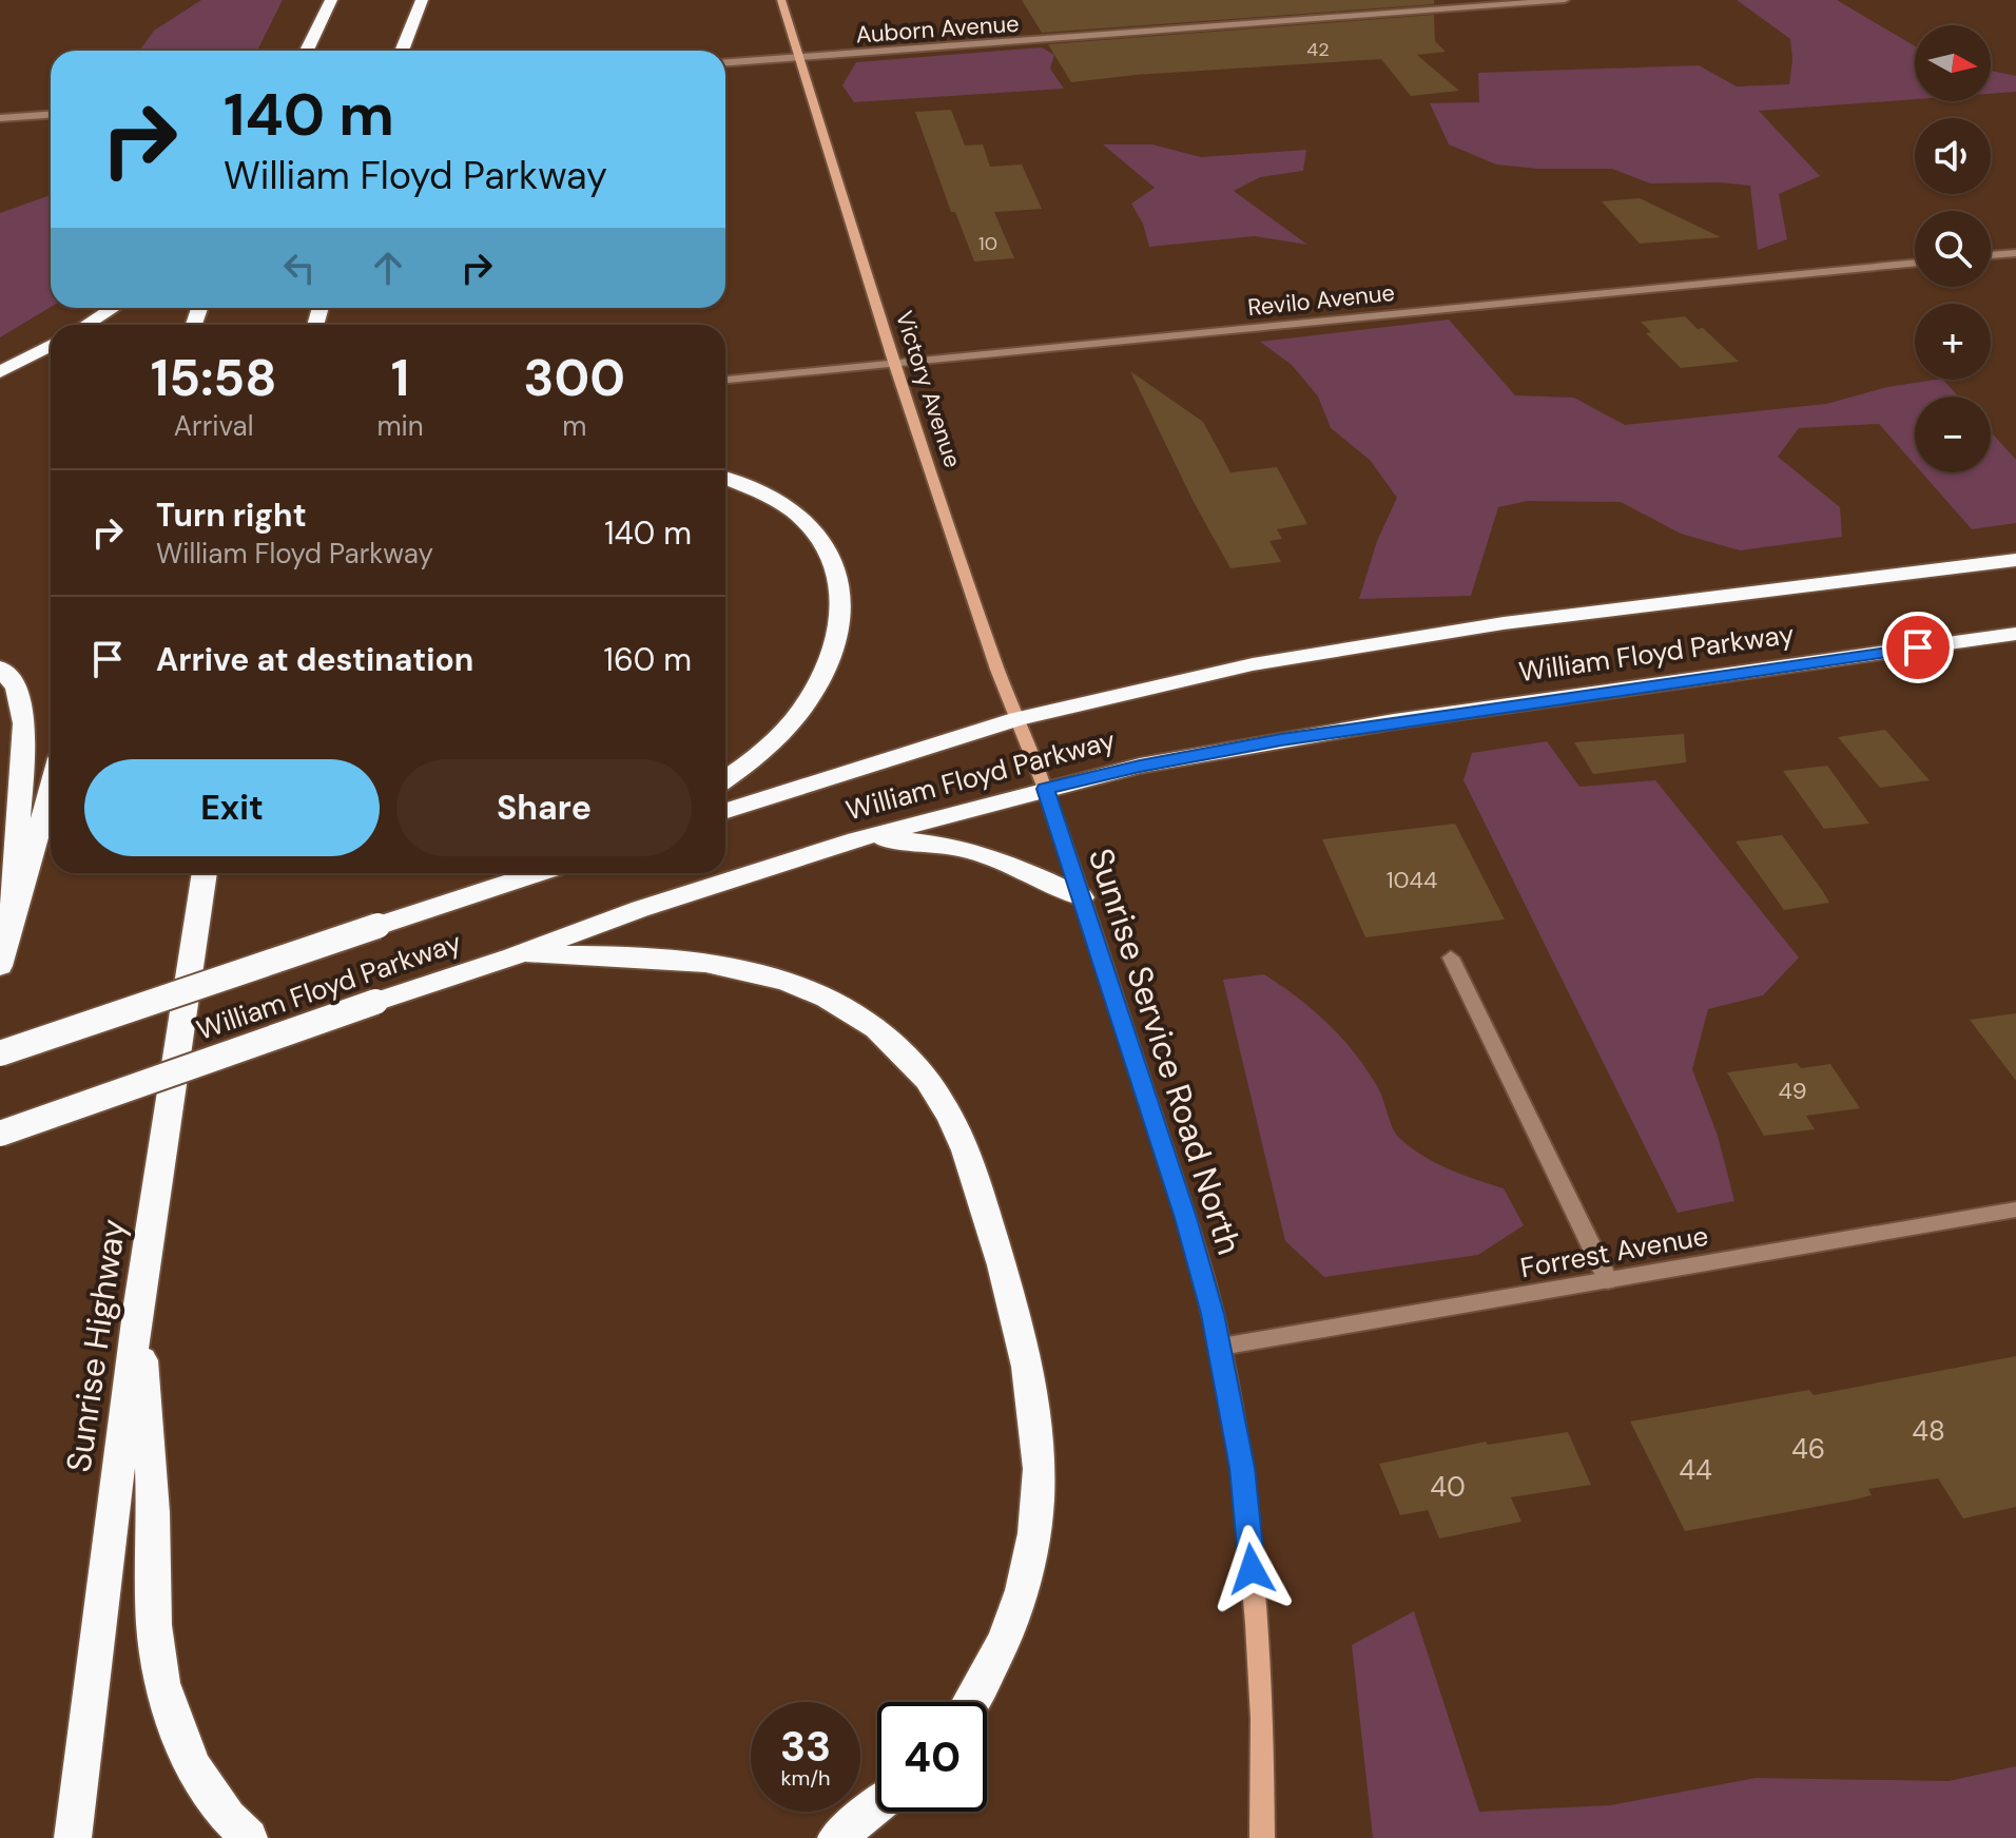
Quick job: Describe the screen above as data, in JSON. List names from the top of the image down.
{
  "streets": {
    "highway": ["William Floyd Parkway", "Sunrise Highway"],
    "street": [
      "Auborn Avenue",
      "Revilo Avenue",
      "Victory Avenue",
      "Sunrise Service Road North",
      "Forrest Avenue"
    ]
  },
  "crossings": [
    ["Auborn Avenue", "Victory Avenue"],
    ["Revilo Avenue", "Victory Avenue"],
    ["Victory Avenue", "William Floyd Parkway"],
    ["Victory Avenue", "Sunrise Service Road North"],
    ["William Floyd Parkway", "Sunrise Service Road North"],
    ["Sunrise Service Road North", "Forrest Avenue"]
  ],
  "house_numbers": [
    "42",
    "10",
    "1044",
    "49",
    "48",
    "46",
    "44",
    "40"
  ],
  "north": "right",
  "page": {
    "map_buttons": ["+", "−"],
    "turn": ["140 m", "William Floyd Parkway"],
    "eta": [
      "15:58",
      "Arrival",
      "1",
      "min",
      "300",
      "m"
    ],
    "list": [
      {
        "name": "Turn right",
        "note": "William Floyd Parkway",
        "value": "140 m"
      },
      {
        "name": "Arrive at destination",
        "value": "160 m"
      }
    ],
    "buttons": ["Exit", "Share"],
    "speed": "33 km/h",
    "limit": "40"
  }
}
